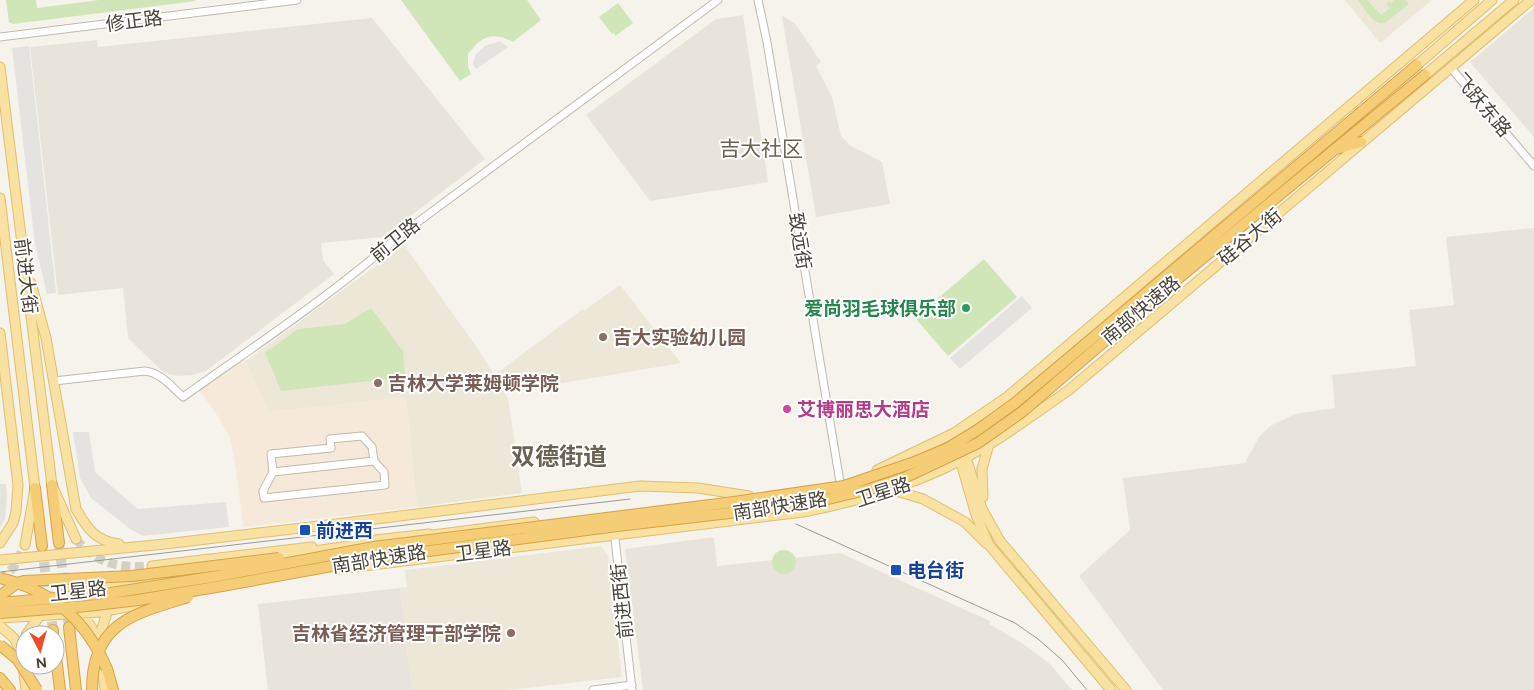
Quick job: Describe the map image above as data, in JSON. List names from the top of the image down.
{
  "streets": {
    "highway": ["南部快速路"],
    "main road": ["硅谷大街", "前进大街", "卫星路"],
    "street": [
      "修正路",
      "飞跃东路",
      "前卫路",
      "致远街",
      "前进西街"
    ]
  },
  "crossings": [
    ["飞跃东路", "硅谷大街"],
    ["硅谷大街", "卫星路"],
    ["致远街", "卫星路"],
    ["卫星路", "前进西街"]
  ],
  "districts": ["吉大社区", "双德街道"],
  "places": {
    "other": [
      "爱尚羽毛球俱乐部",
      "吉大实验幼儿园",
      "吉林大学莱姆顿学院",
      "艾博丽思大酒店",
      "吉林省经济管理干部学院"
    ],
    "transit": ["前进西", "电台街"]
  },
  "north": "bottom"
}
